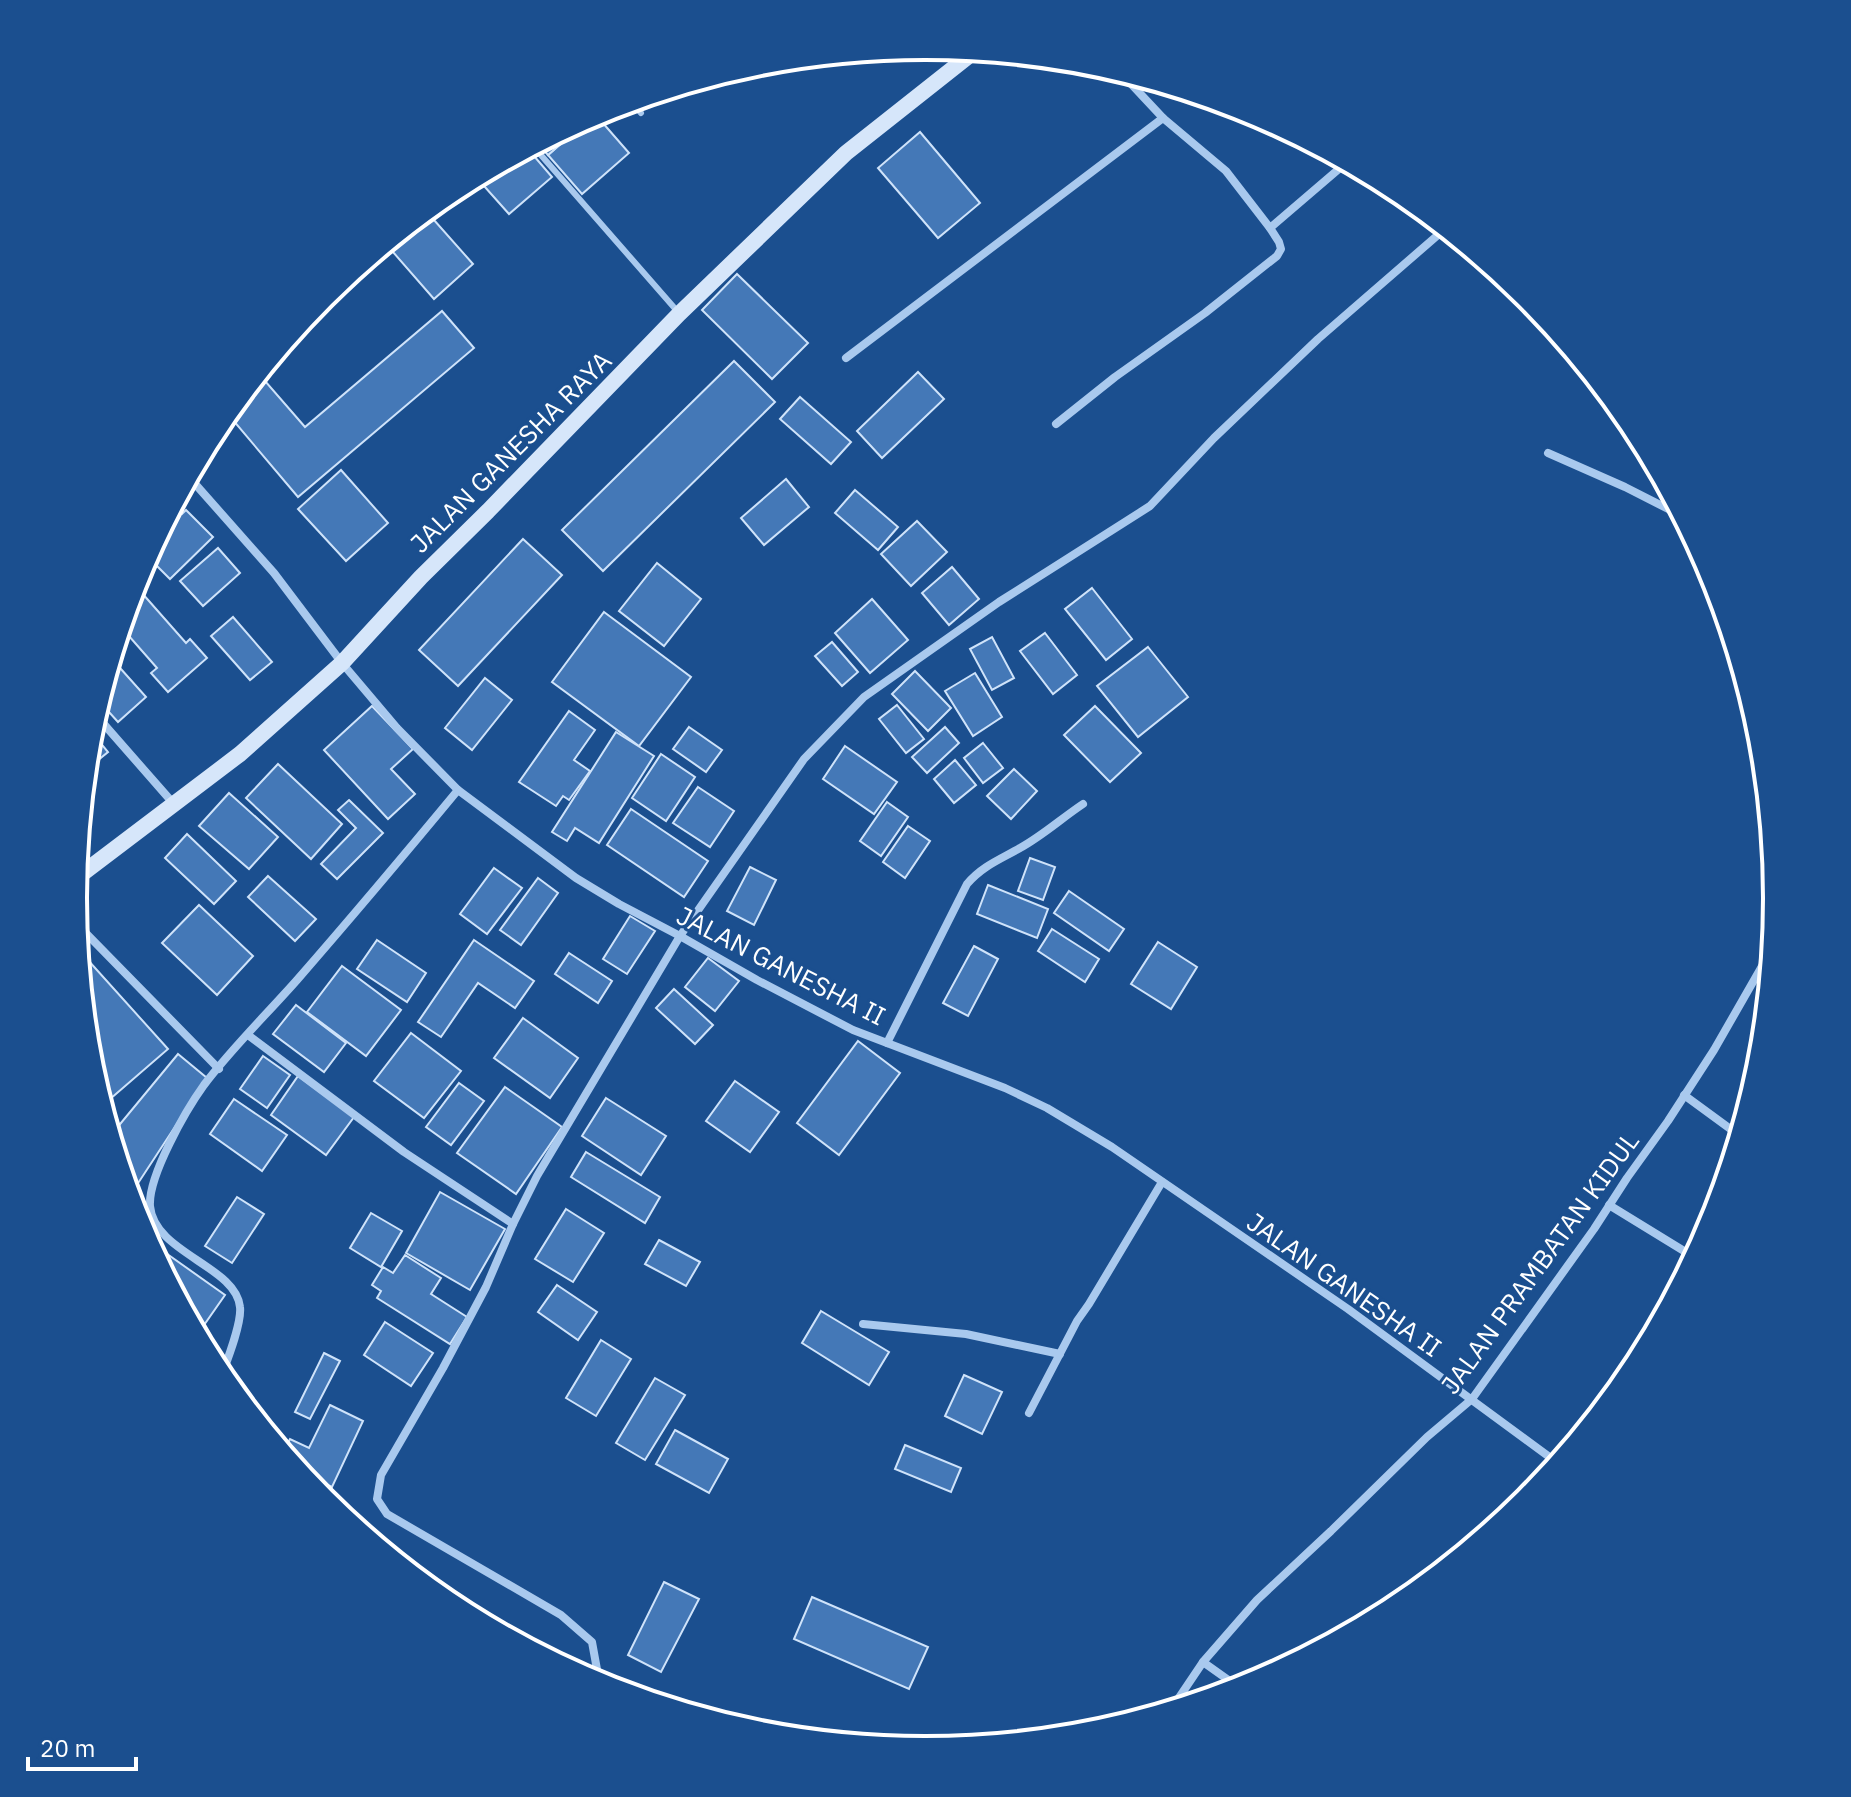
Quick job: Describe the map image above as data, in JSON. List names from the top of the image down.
{
  "streets": {
    "street": ["JALAN GANESHA RAYA", "JALAN GANESHA II", "JALAN PRAMBATAN KIDUL"]
  },
  "crossings": [
    ["JALAN GANESHA RAYA", "JALAN GANESHA II"],
    ["JALAN GANESHA II", "JALAN PRAMBATAN KIDUL"]
  ],
  "scale_bar": "20 m"
}
